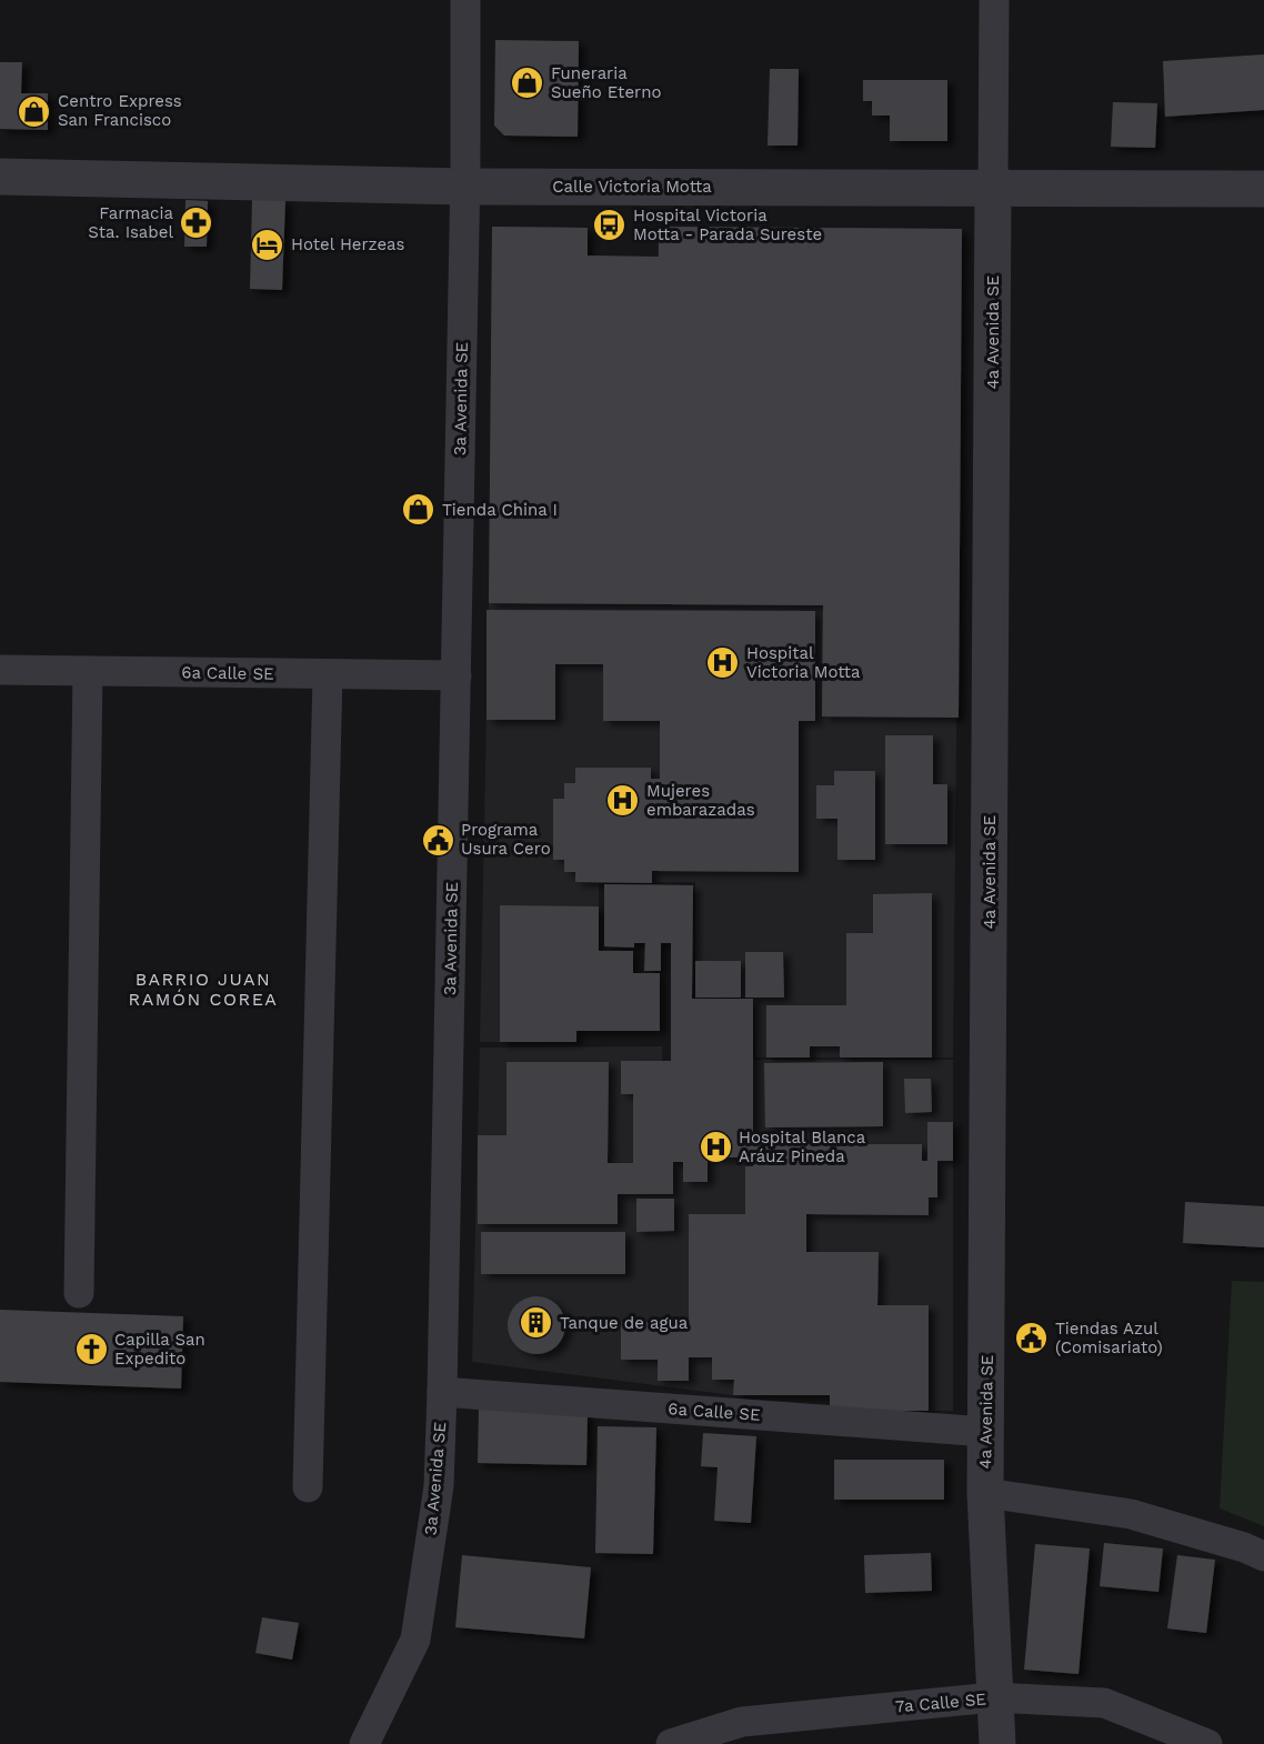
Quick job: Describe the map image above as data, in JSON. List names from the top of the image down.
{
  "streets": {
    "street": [
      "Calle Victoria Motta",
      "4a Avenida SE",
      "3a Avenida SE",
      "6a Calle SE",
      "7a Calle SE"
    ]
  },
  "crossings": [
    ["Calle Victoria Motta", "4a Avenida SE"],
    ["Calle Victoria Motta", "3a Avenida SE"],
    ["4a Avenida SE", "6a Calle SE"],
    ["4a Avenida SE", "7a Calle SE"],
    ["3a Avenida SE", "6a Calle SE"]
  ],
  "districts": ["BARRIO JUAN RAMÓN COREA"],
  "places": {
    "shop": ["Funeraria Sueño Eterno", "Centro Express San Francisco", "Tienda China I"],
    "pharmacy": ["Farmacia Sta. Isabel"],
    "bus stop": ["Hospital Victoria Motta - Parada Sureste"],
    "hotel": ["Hotel Herzeas"],
    "hospital": ["Hospital Victoria Motta", "Mujeres embarazadas", "Hospital Blanca Aráuz Pineda"],
    "public building": ["Programa Usura Cero", "Tiendas Azul (Comisariato)"],
    "building": ["Tanque de agua"],
    "church": ["Capilla San Expedito"]
  }
}
